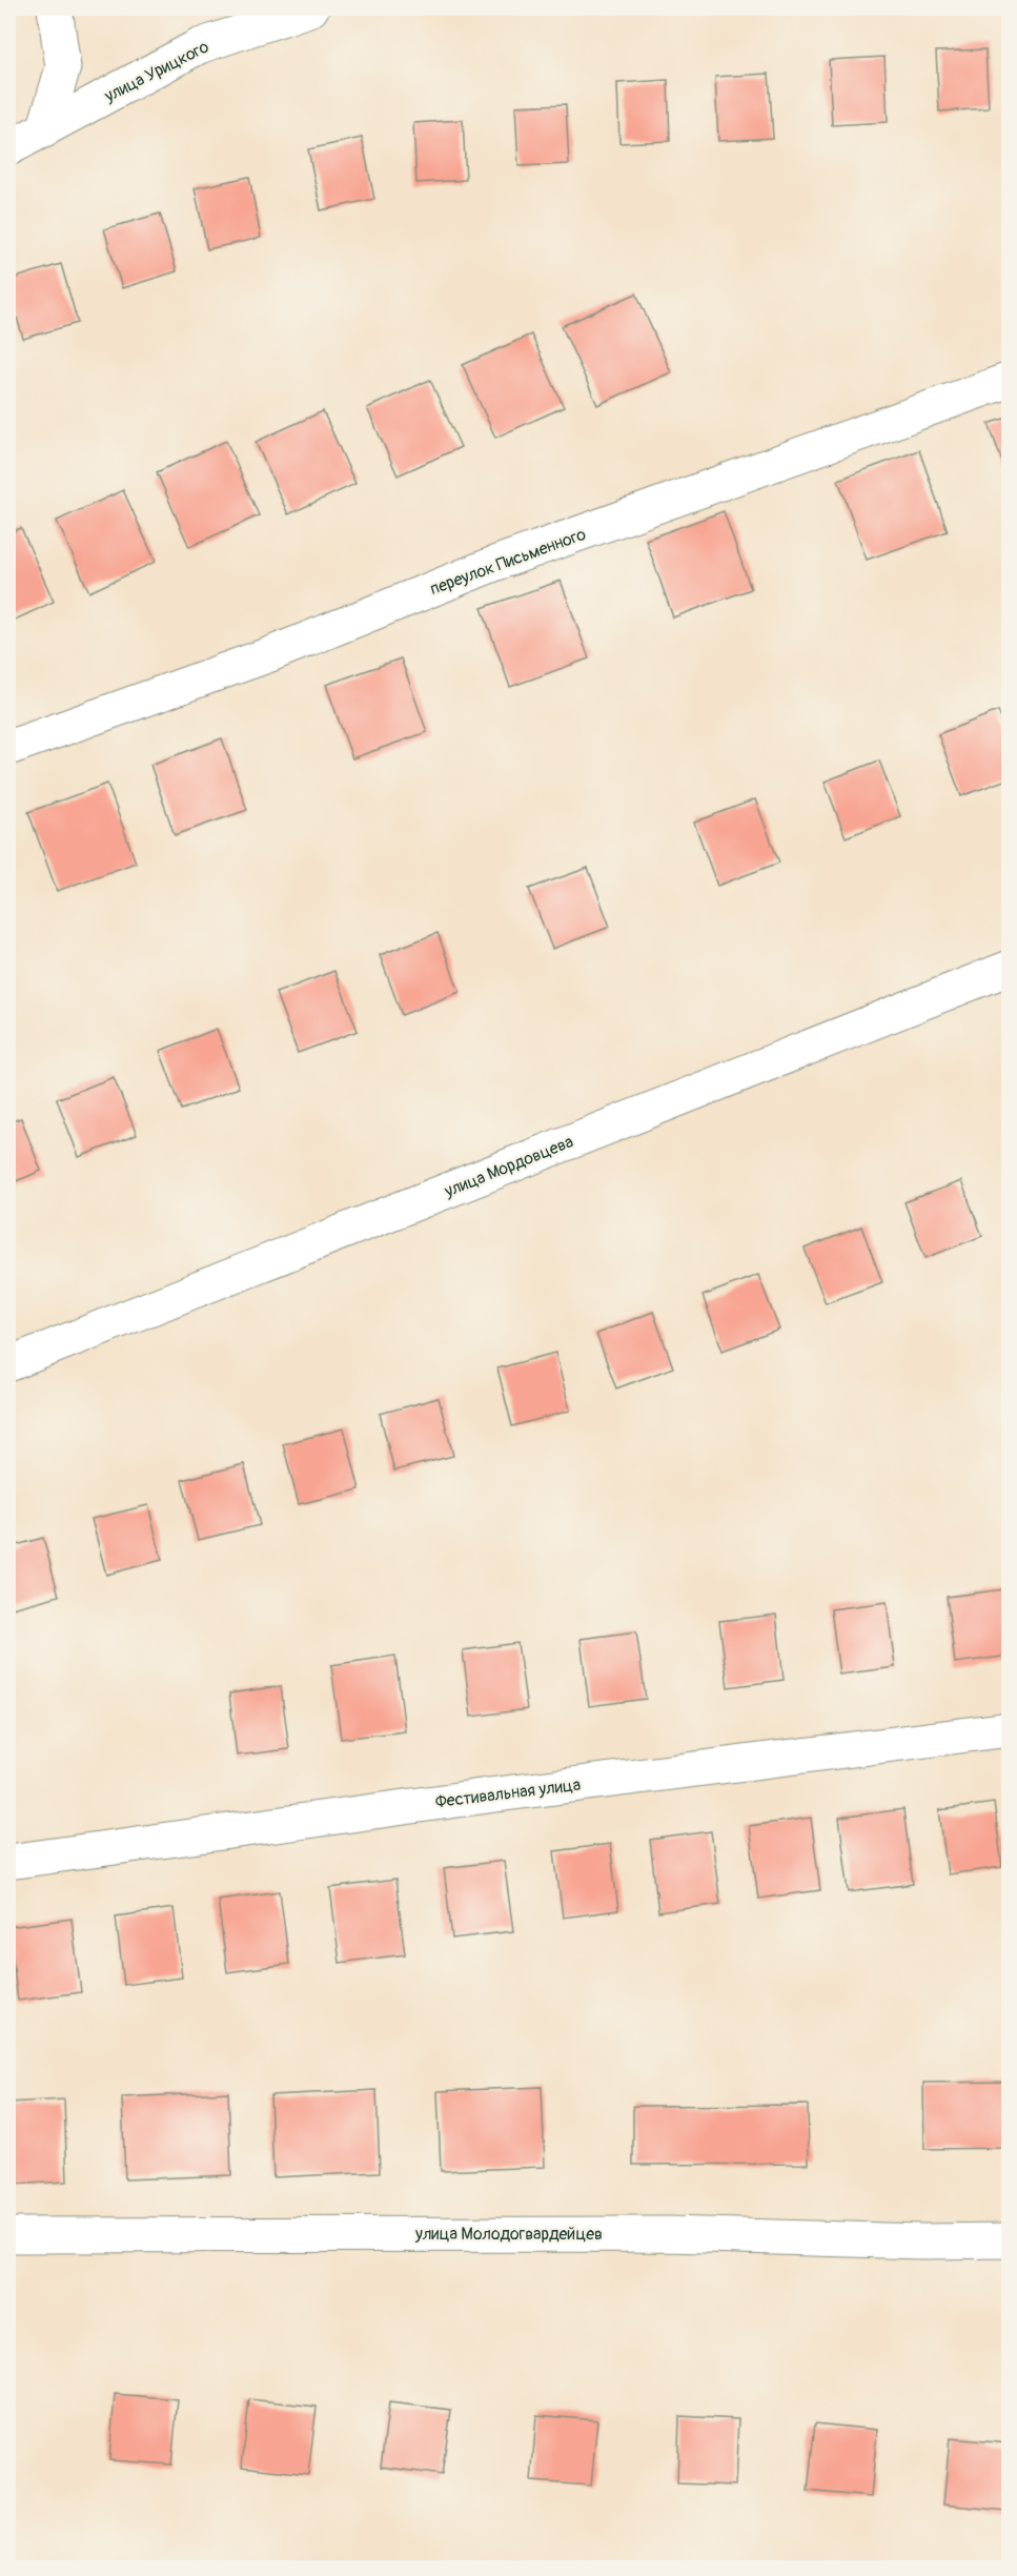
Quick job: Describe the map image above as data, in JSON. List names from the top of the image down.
{
  "streets": {
    "street": [
      "улица Урицкого",
      "переулок Письменного",
      "улица Мордовцева",
      "Фестивальная улица",
      "улица Молодогвардейцев"
    ]
  }
}
